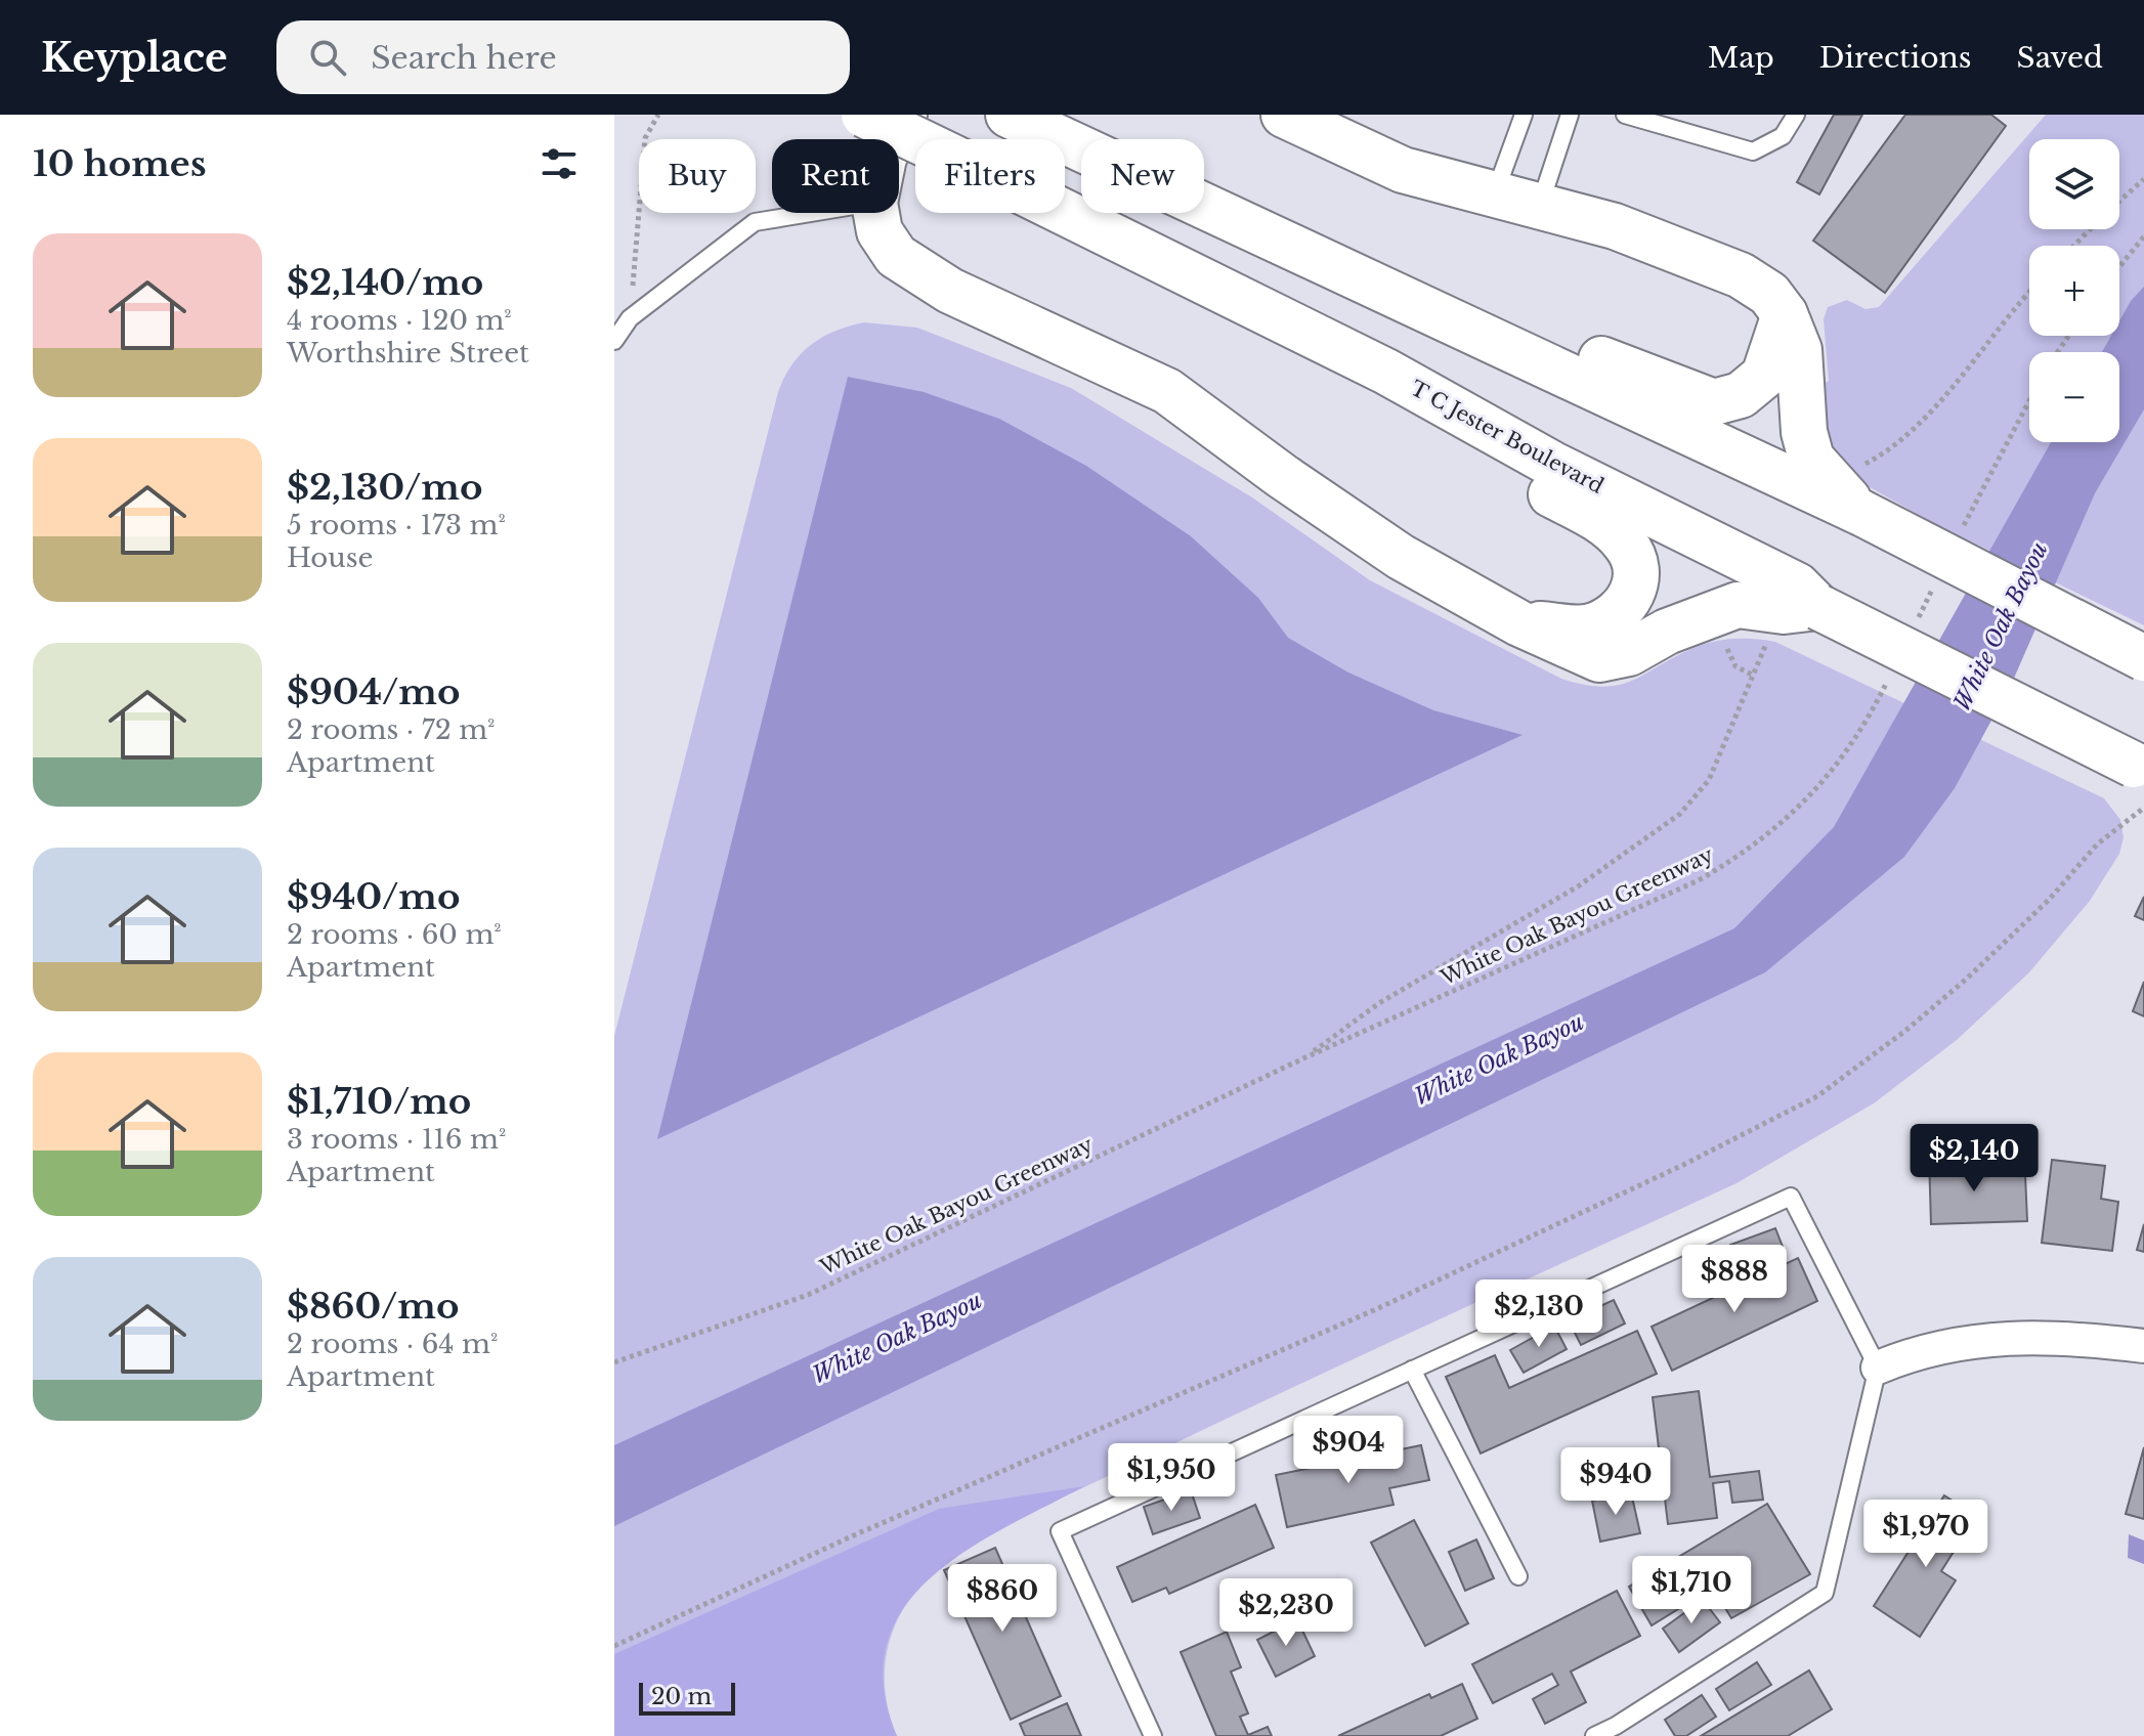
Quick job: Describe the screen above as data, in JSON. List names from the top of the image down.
{
  "streets": {
    "main road": ["T C Jester Boulevard"],
    "path": ["White Oak Bayou Greenway"]
  },
  "water": ["White Oak Bayou"],
  "scale_bar": "20 m",
  "page": {
    "header": "Keyplace",
    "search": "Search here",
    "nav": ["Map", "Directions", "Saved"],
    "heading": "10 homes",
    "map_buttons": ["+", "−"],
    "chip": [
      "Buy",
      "Rent",
      "Filters",
      "New"
    ],
    "list": [
      {
        "name": "$2,140/mo",
        "note": "4 rooms · 120 m² · Worthshire Street"
      },
      {
        "name": "$2,130/mo",
        "note": "5 rooms · 173 m² · House"
      },
      {
        "name": "$904/mo",
        "note": "2 rooms · 72 m² · Apartment"
      },
      {
        "name": "$940/mo",
        "note": "2 rooms · 60 m² · Apartment"
      },
      {
        "name": "$1,710/mo",
        "note": "3 rooms · 116 m² · Apartment"
      },
      {
        "name": "$860/mo",
        "note": "2 rooms · 64 m² · Apartment"
      }
    ],
    "price": [
      "$2,140",
      "$888",
      "$2,130",
      "$904",
      "$1,950",
      "$940",
      "$1,970",
      "$1,710",
      "$860",
      "$2,230"
    ],
    "scale": "20 m"
  }
}
